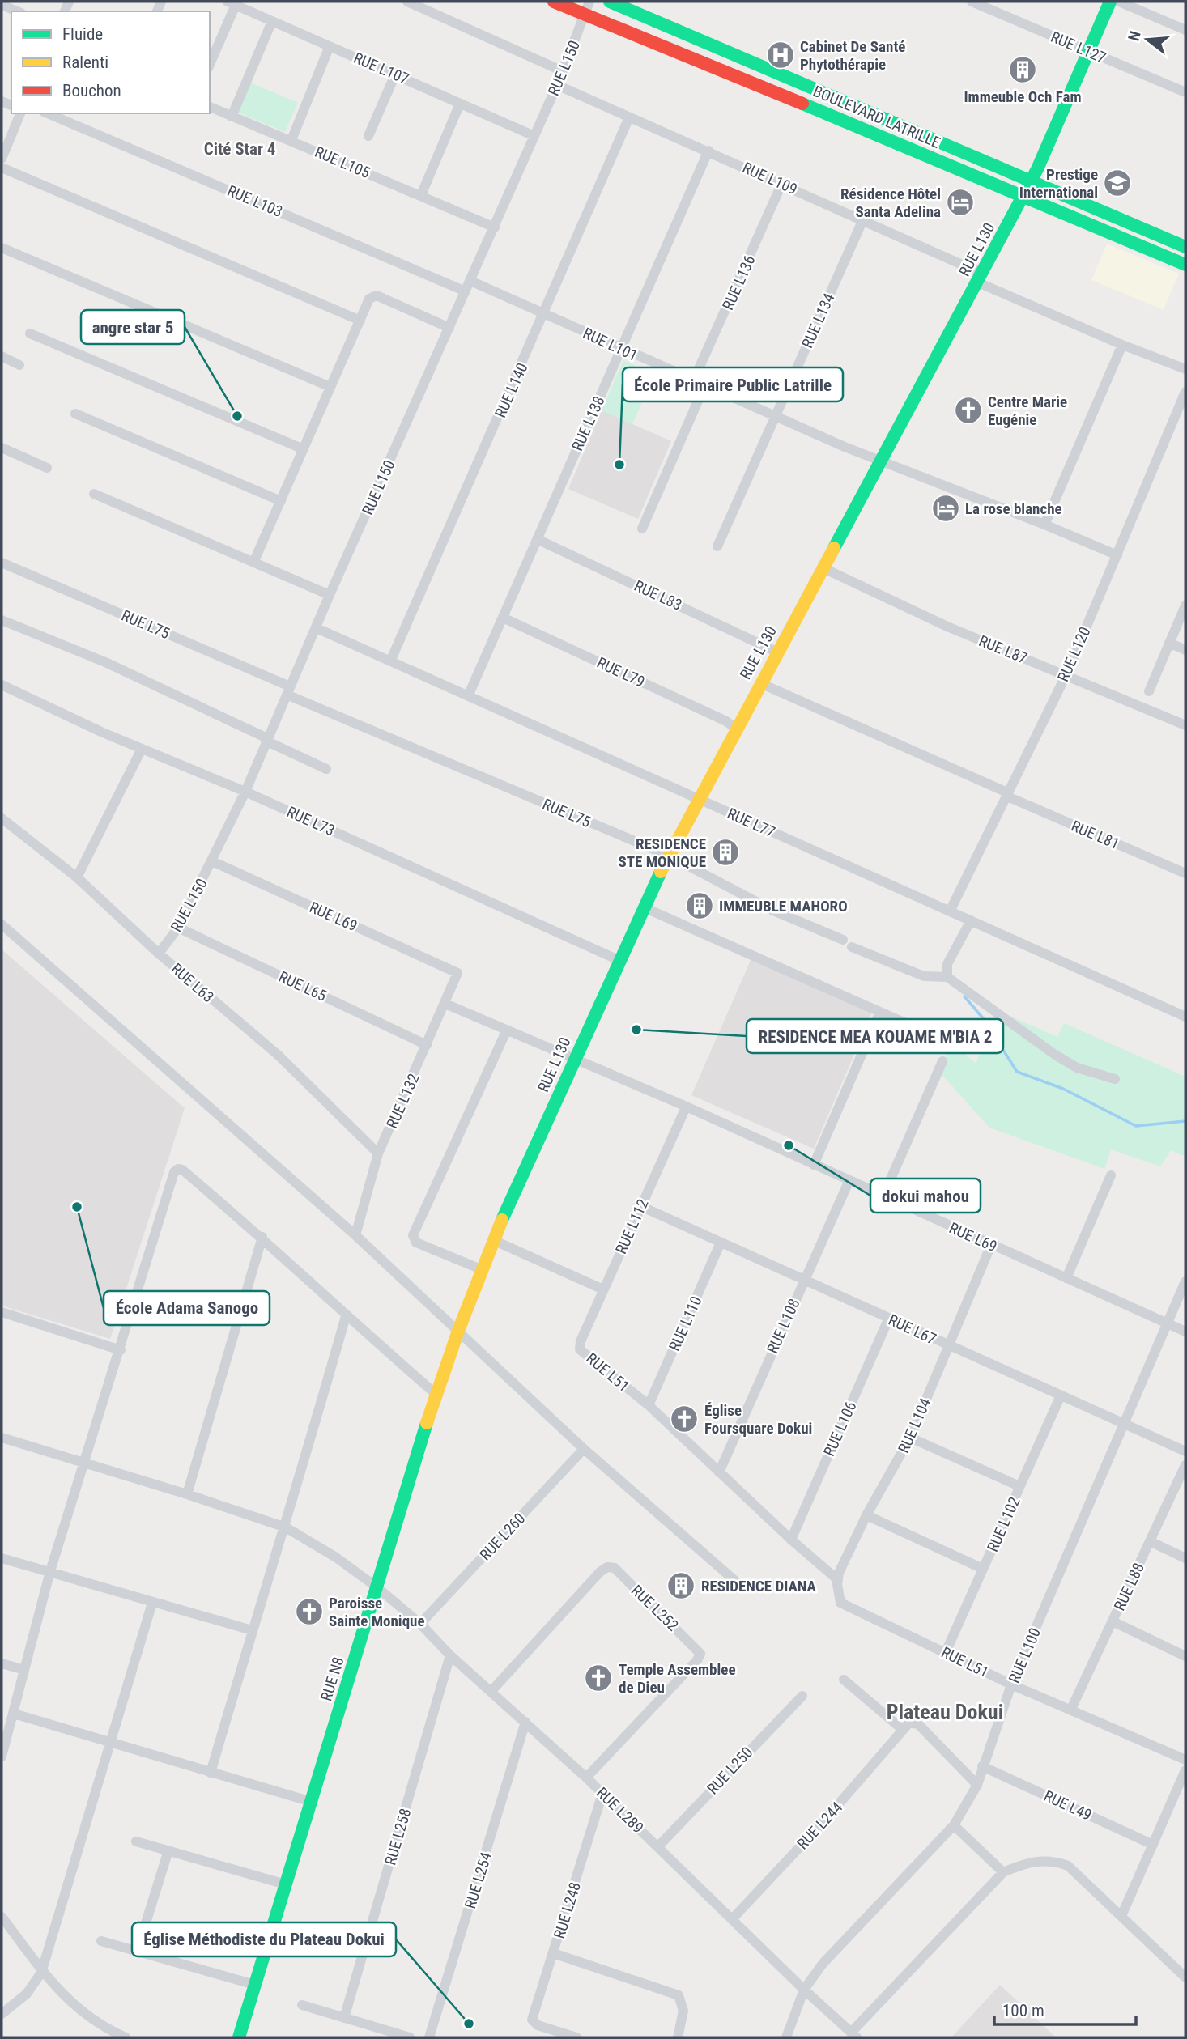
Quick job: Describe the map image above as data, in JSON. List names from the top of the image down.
{
  "streets": {
    "street": [
      "RUE L127",
      "RUE L107",
      "RUE L150",
      "BOULEVARD LATRILLE",
      "RUE L105",
      "RUE L109",
      "RUE L103",
      "RUE L130",
      "RUE L136",
      "RUE L134",
      "RUE L101",
      "RUE L140",
      "RUE L138",
      "RUE L83",
      "RUE L75",
      "RUE L87",
      "RUE L120",
      "RUE L79",
      "RUE L73",
      "RUE L77",
      "RUE L81",
      "RUE L69",
      "RUE L63",
      "RUE L65",
      "RUE L132",
      "RUE L112",
      "RUE L110",
      "RUE L108",
      "RUE L67",
      "RUE L51",
      "RUE L104",
      "RUE L106",
      "RUE L102",
      "RUE L260",
      "RUE L88",
      "RUE L252",
      "RUE L100",
      "RUE N8",
      "RUE L250",
      "RUE L49",
      "RUE L289",
      "RUE L244",
      "RUE L258",
      "RUE L254",
      "RUE L248"
    ]
  },
  "crossings": [
    ["RUE L127", "RUE L130"],
    ["RUE L107", "RUE L150"],
    ["RUE L150", "BOULEVARD LATRILLE"],
    ["RUE L150", "RUE L105"],
    ["RUE L150", "RUE L109"],
    ["RUE L150", "RUE L103"],
    ["RUE L150", "RUE L101"],
    ["RUE L150", "RUE L75"],
    ["RUE L150", "RUE L73"],
    ["RUE L150", "RUE L77"],
    ["RUE L150", "RUE L69"],
    ["RUE L150", "RUE L63"],
    ["RUE L150", "RUE L65"],
    ["BOULEVARD LATRILLE", "RUE L130"],
    ["RUE L109", "RUE L130"],
    ["RUE L109", "RUE L136"],
    ["RUE L109", "RUE L134"],
    ["RUE L109", "RUE L140"],
    ["RUE L109", "RUE L138"],
    ["RUE L130", "RUE L101"],
    ["RUE L130", "RUE L83"],
    ["RUE L130", "RUE L75"],
    ["RUE L130", "RUE L87"],
    ["RUE L130", "RUE L79"],
    ["RUE L130", "RUE L73"],
    ["RUE L130", "RUE L77"],
    ["RUE L130", "RUE L81"],
    ["RUE L130", "RUE L69"],
    ["RUE L130", "RUE N8"],
    ["RUE L136", "RUE L101"],
    ["RUE L134", "RUE L101"],
    ["RUE L101", "RUE L140"],
    ["RUE L101", "RUE L138"],
    ["RUE L101", "RUE L120"],
    ["RUE L140", "RUE L77"],
    ["RUE L138", "RUE L83"],
    ["RUE L138", "RUE L79"],
    ["RUE L138", "RUE L77"],
    ["RUE L87", "RUE L120"],
    ["RUE L120", "RUE L77"],
    ["RUE L120", "RUE L81"],
    ["RUE L69", "RUE L132"],
    ["RUE L69", "RUE L112"],
    ["RUE L69", "RUE L108"],
    ["RUE L69", "RUE L104"],
    ["RUE L69", "RUE L100"],
    ["RUE L63", "RUE L132"],
    ["RUE L65", "RUE L132"],
    ["RUE L112", "RUE L67"],
    ["RUE L112", "RUE L51"],
    ["RUE L110", "RUE L67"],
    ["RUE L110", "RUE L51"],
    ["RUE L108", "RUE L67"],
    ["RUE L108", "RUE L51"],
    ["RUE L67", "RUE L104"],
    ["RUE L67", "RUE L106"],
    ["RUE L67", "RUE L102"],
    ["RUE L67", "RUE L100"],
    ["RUE L51", "RUE L104"],
    ["RUE L51", "RUE L106"],
    ["RUE L51", "RUE L102"],
    ["RUE L51", "RUE L88"],
    ["RUE L51", "RUE L100"],
    ["RUE L260", "RUE L289"],
    ["RUE L252", "RUE L289"],
    ["RUE L100", "RUE L49"],
    ["RUE L100", "RUE L289"],
    ["RUE N8", "RUE L289"],
    ["RUE L250", "RUE L289"],
    ["RUE L289", "RUE L244"],
    ["RUE L289", "RUE L258"],
    ["RUE L289", "RUE L254"],
    ["RUE L289", "RUE L248"]
  ],
  "districts": ["Cité Star 4", "Plateau Dokui"],
  "places": {
    "hospital": ["Cabinet De Santé Phytothérapie"],
    "building": [
      "Immeuble Och Fam",
      "RESIDENCE STE MONIQUE",
      "IMMEUBLE MAHORO",
      "RESIDENCE DIANA"
    ],
    "school or university": ["Prestige International"],
    "hotel": ["Résidence Hôtel Santa Adelina", "La rose blanche"],
    "church": [
      "Centre Marie Eugénie",
      "Église Foursquare Dokui",
      "Paroisse Sainte Monique",
      "Temple Assemblee de Dieu"
    ],
    "other": [
      "angre star 5",
      "École Primaire Public Latrille",
      "RESIDENCE MEA KOUAME M'BIA 2",
      "dokui mahou",
      "École Adama Sanogo",
      "Église Méthodiste du Plateau Dokui"
    ]
  },
  "legend": ["Fluide", "Ralenti", "Bouchon"],
  "scale_bar": "100 m",
  "north": "left"
}
